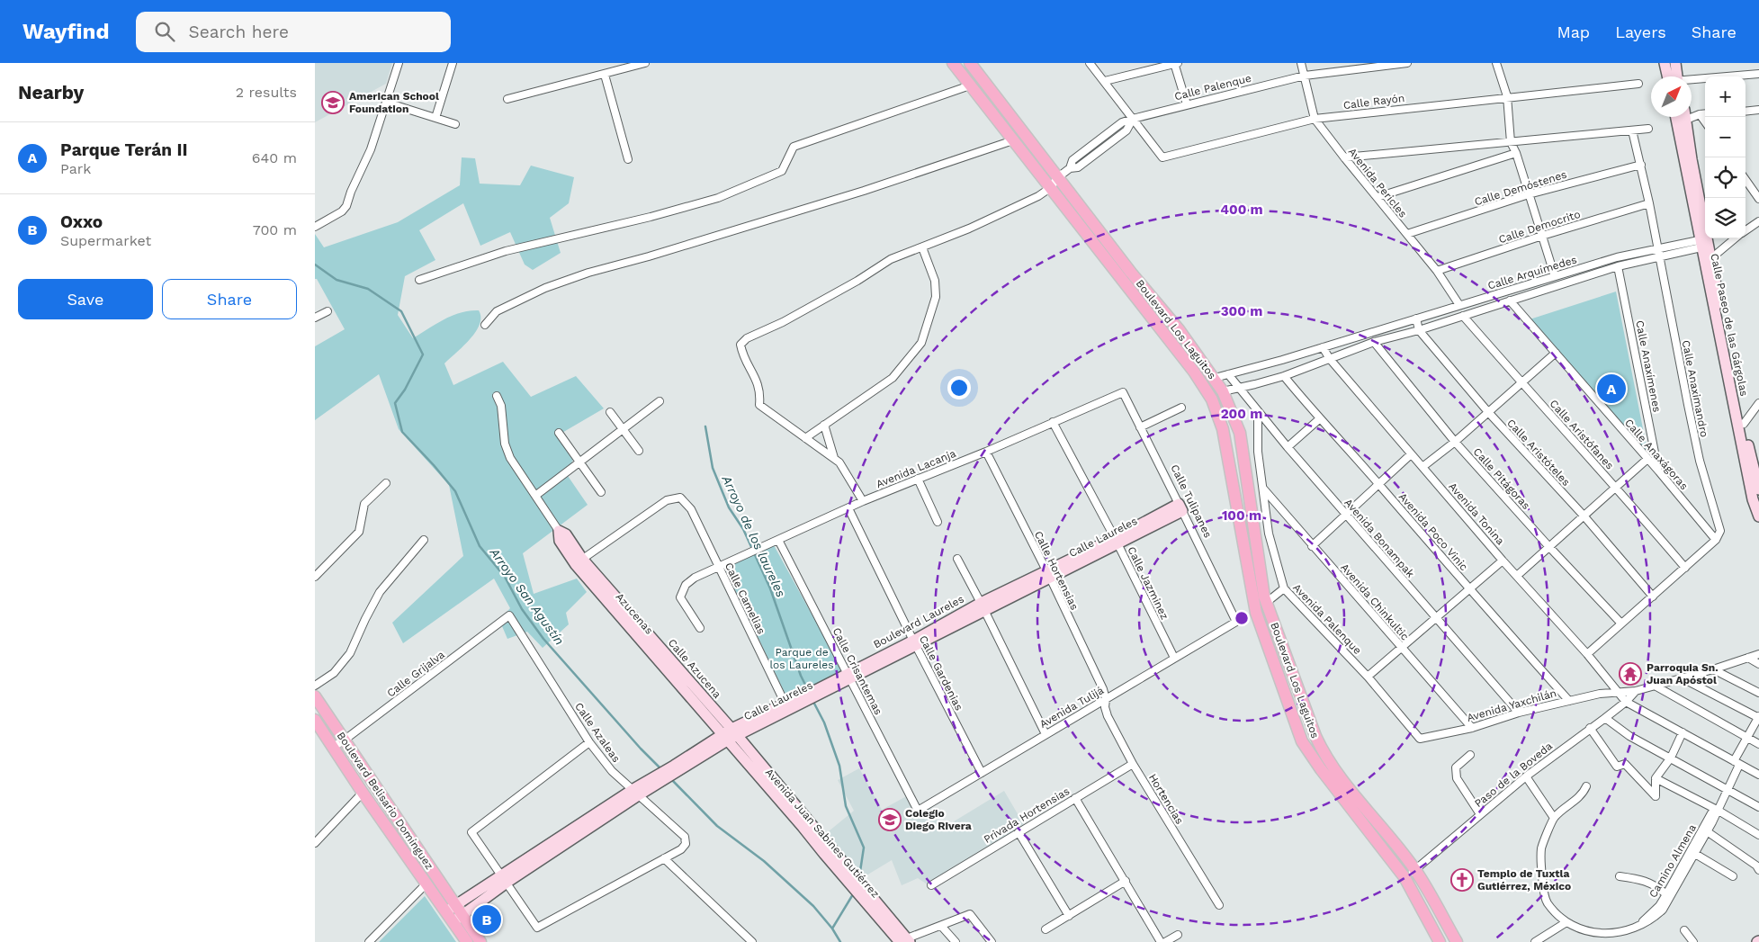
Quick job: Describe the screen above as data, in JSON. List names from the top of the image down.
{
  "streets": {
    "main road": ["Boulevard Los Laguitos", "Boulevard Belisario Domínguez"],
    "street": [
      "Calle Palenque",
      "Calle Rayón",
      "Avenida Pericles",
      "Calle Demóstenes",
      "Calle Democrito",
      "Calle Arquímedes",
      "Calle Paseo de las Gárgolas",
      "Calle Anaxímenes",
      "Calle Anaximandro",
      "Calle Aristófanes",
      "Calle Aristóteles",
      "Calle Anaxágoras",
      "Avenida Lacanja",
      "Calle Pitágoras",
      "Calle Tulipanes",
      "Avenida Tonina",
      "Avenida Poco Vinic",
      "Avenida Bonampak",
      "Calle Hortensias",
      "Calle Jazminez",
      "Calle Camelias",
      "Avenida Chinkultic",
      "Azucenas",
      "Avenida Palenque",
      "Boulevard Laureles",
      "Calle Azucena",
      "Calle Crisantemas",
      "Calle Gardenias",
      "Calle Grijalva",
      "Avenida Yaxchilán",
      "Avenida Tulijá",
      "Calle Azaleas",
      "Paso de la Boveda",
      "Hortencias",
      "Privada Hortensias",
      "Avenida Juan Sabines Gutiérrez",
      "Camino Almena"
    ]
  },
  "crossings": [
    ["Calle Palenque", "Calle Rayón"],
    ["Calle Palenque", "Avenida Pericles"],
    ["Calle Rayón", "Avenida Pericles"],
    ["Avenida Pericles", "Calle Demóstenes"],
    ["Avenida Pericles", "Calle Democrito"],
    ["Avenida Pericles", "Calle Arquímedes"],
    ["Calle Demóstenes", "Calle Anaximandro"],
    ["Calle Democrito", "Calle Anaximandro"],
    ["Calle Arquímedes", "Calle Paseo de las Gárgolas"],
    ["Calle Arquímedes", "Boulevard Los Laguitos"],
    ["Calle Arquímedes", "Calle Anaxímenes"],
    ["Calle Arquímedes", "Calle Anaximandro"],
    ["Calle Arquímedes", "Calle Aristófanes"],
    ["Calle Arquímedes", "Calle Aristóteles"],
    ["Calle Arquímedes", "Calle Anaxágoras"],
    ["Calle Arquímedes", "Calle Pitágoras"],
    ["Calle Arquímedes", "Avenida Tonina"],
    ["Calle Arquímedes", "Avenida Poco Vinic"],
    ["Calle Arquímedes", "Avenida Bonampak"],
    ["Boulevard Los Laguitos", "Paso de la Boveda"],
    ["Calle Anaxímenes", "Calle Anaxágoras"],
    ["Calle Anaximandro", "Calle Anaxágoras"],
    ["Avenida Lacanja", "Calle Tulipanes"],
    ["Avenida Lacanja", "Calle Hortensias"],
    ["Avenida Lacanja", "Calle Jazminez"],
    ["Avenida Lacanja", "Calle Camelias"],
    ["Avenida Lacanja", "Calle Crisantemas"],
    ["Avenida Lacanja", "Calle Gardenias"],
    ["Calle Tulipanes", "Boulevard Laureles"],
    ["Calle Tulipanes", "Avenida Tulijá"],
    ["Avenida Tonina", "Avenida Yaxchilán"],
    ["Avenida Poco Vinic", "Avenida Yaxchilán"],
    ["Avenida Bonampak", "Avenida Palenque"],
    ["Avenida Bonampak", "Avenida Yaxchilán"],
    ["Calle Hortensias", "Boulevard Laureles"],
    ["Calle Hortensias", "Avenida Tulijá"],
    ["Calle Hortensias", "Hortencias"],
    ["Calle Jazminez", "Boulevard Laureles"],
    ["Calle Jazminez", "Avenida Tulijá"],
    ["Calle Camelias", "Azucenas"],
    ["Calle Camelias", "Boulevard Laureles"],
    ["Calle Camelias", "Calle Azucena"],
    ["Avenida Chinkultic", "Avenida Palenque"],
    ["Avenida Chinkultic", "Avenida Yaxchilán"],
    ["Azucenas", "Boulevard Laureles"],
    ["Azucenas", "Calle Azucena"],
    ["Azucenas", "Avenida Juan Sabines Gutiérrez"],
    ["Avenida Palenque", "Avenida Yaxchilán"],
    ["Boulevard Laureles", "Calle Azucena"],
    ["Boulevard Laureles", "Calle Crisantemas"],
    ["Boulevard Laureles", "Calle Gardenias"],
    ["Boulevard Laureles", "Calle Azaleas"],
    ["Boulevard Laureles", "Avenida Juan Sabines Gutiérrez"],
    ["Calle Azucena", "Avenida Juan Sabines Gutiérrez"],
    ["Calle Crisantemas", "Avenida Tulijá"],
    ["Calle Gardenias", "Avenida Tulijá"],
    ["Calle Grijalva", "Calle Azaleas"],
    ["Calle Grijalva", "Boulevard Belisario Domínguez"],
    ["Avenida Yaxchilán", "Paso de la Boveda"],
    ["Avenida Tulijá", "Hortencias"],
    ["Hortencias", "Privada Hortensias"]
  ],
  "water": ["Arroyo de los laureles", "Arroyo San Agustín"],
  "parks": ["Parque de los Laureles"],
  "places": {
    "school or university": ["American School Foundation", "Colegio Diego Rivera"],
    "temple": ["Parroquia Sn. Juan Apóstol"],
    "church": ["Templo de Tuxtla Gutiérrez, México"]
  },
  "north": "top right",
  "page": {
    "header": "Wayfind",
    "search": "Search here",
    "nav": ["Map", "Layers", "Share"],
    "heading": ["Nearby", "2 results"],
    "map_buttons": ["+", "−"],
    "list": [
      {
        "mark": "A",
        "name": "Parque Terán II",
        "note": "Park",
        "value": "640 m"
      },
      {
        "mark": "B",
        "name": "Oxxo",
        "note": "Supermarket",
        "value": "700 m"
      }
    ],
    "buttons": ["Save", "Share"],
    "pins": ["A", "B"]
  },
  "rings": [
    "400 m",
    "300 m",
    "200 m",
    "100 m"
  ]
}
